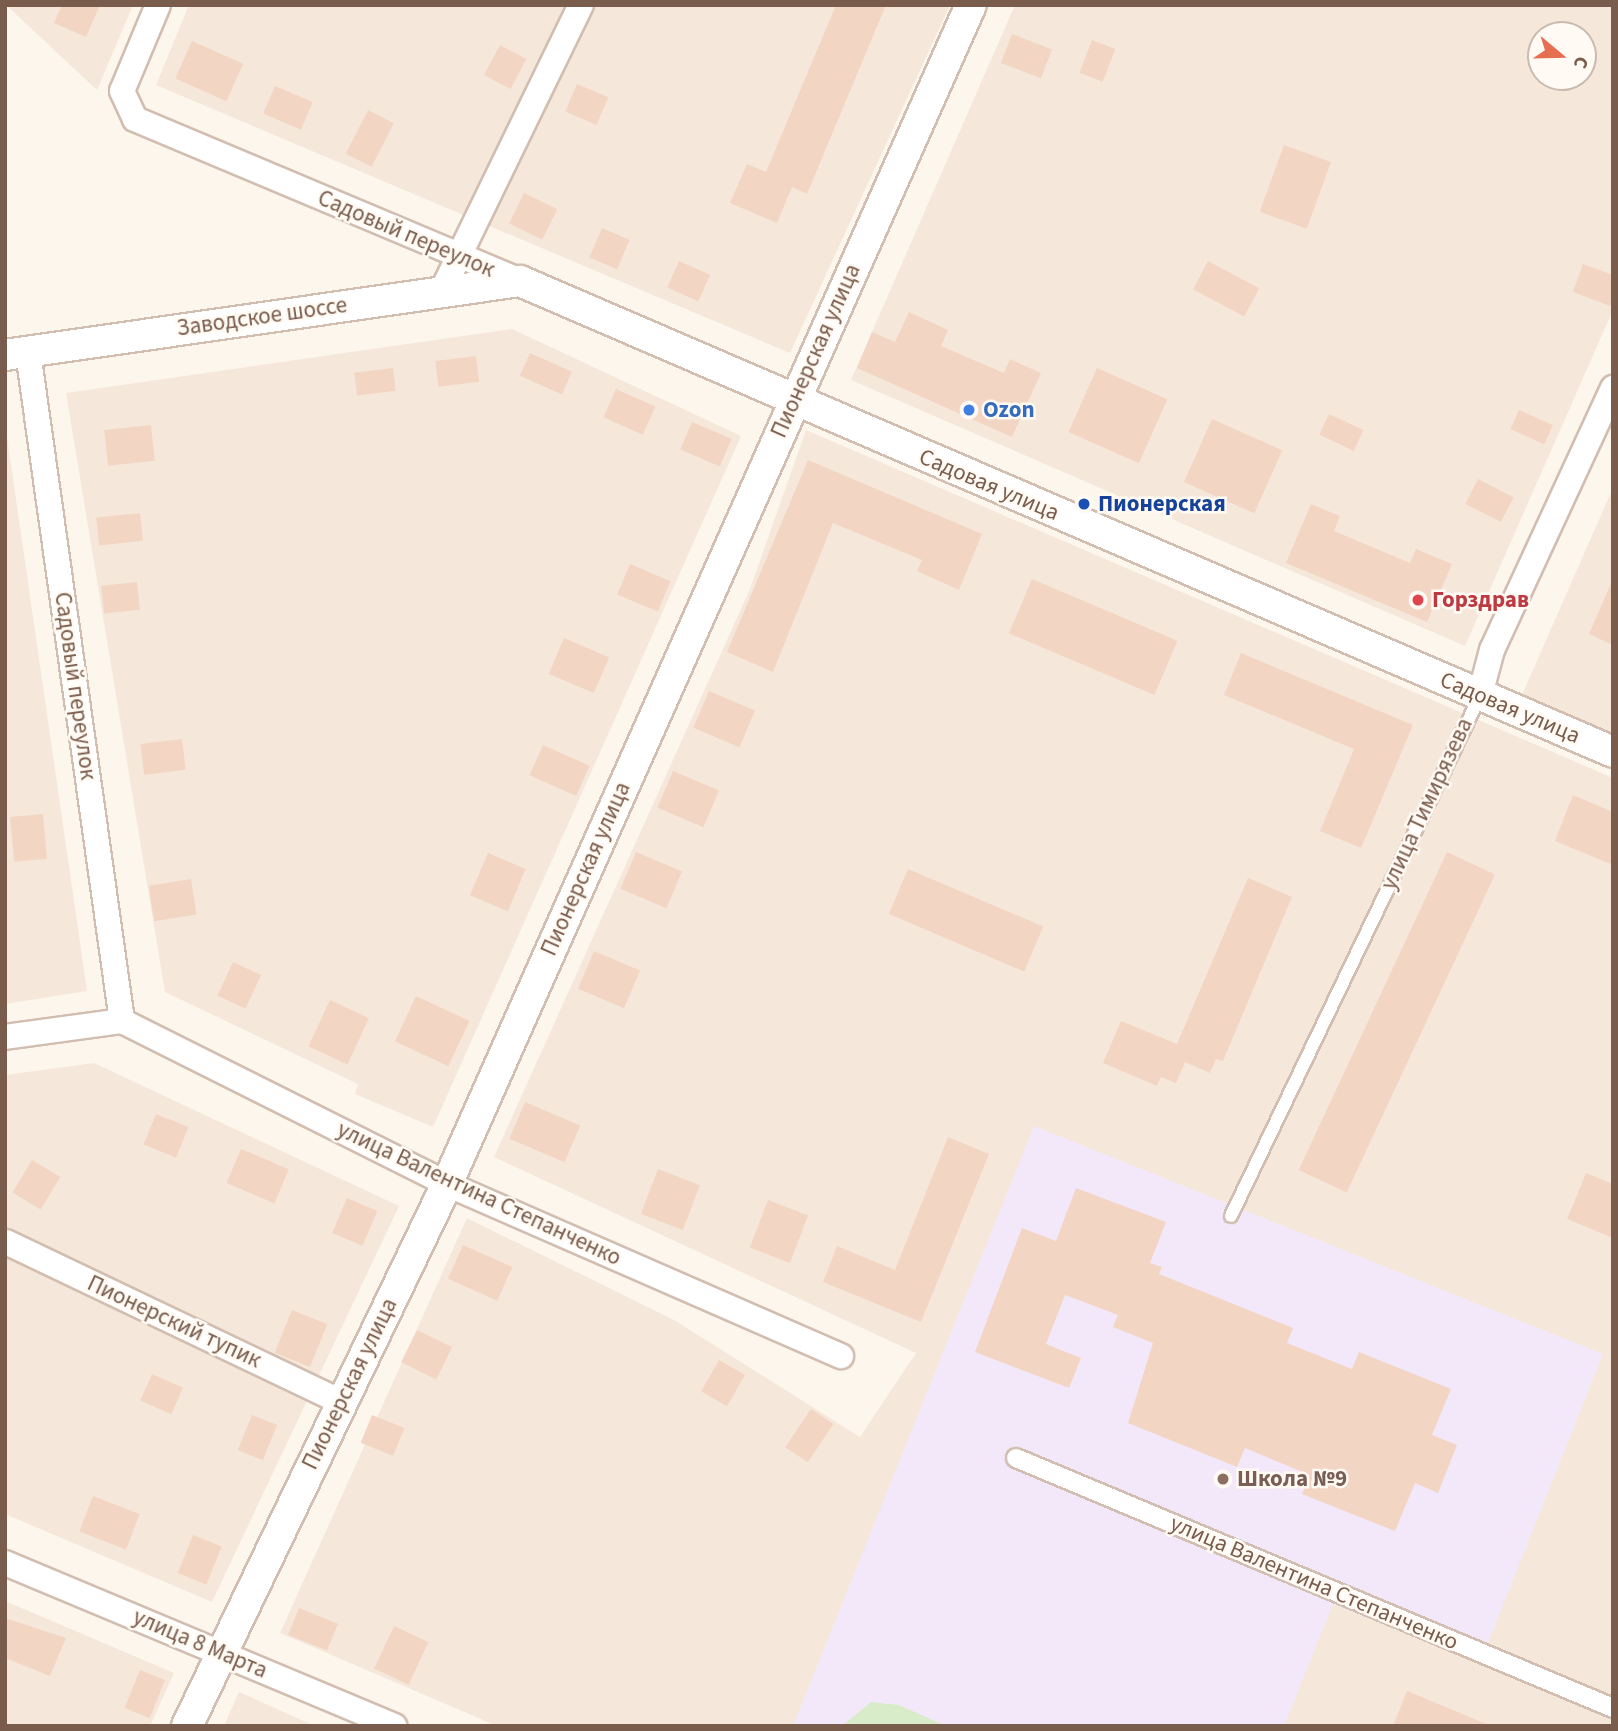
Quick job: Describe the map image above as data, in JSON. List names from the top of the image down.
{
  "streets": {
    "street": [
      "Садовый переулок",
      "Заводское шоссе",
      "Пионерская улица",
      "Садовая улица",
      "улица Тимирязева",
      "улица Валентина Степанченко",
      "Пионерский тупик",
      "улица 8 Марта"
    ]
  },
  "crossings": [
    ["Садовый переулок", "Заводское шоссе"],
    ["Садовый переулок", "Садовая улица"],
    ["Садовый переулок", "улица Валентина Степанченко"],
    ["Заводское шоссе", "Садовая улица"],
    ["Пионерская улица", "Садовая улица"],
    ["Пионерская улица", "улица Валентина Степанченко"],
    ["Пионерская улица", "Пионерский тупик"],
    ["Пионерская улица", "улица 8 Марта"],
    ["Садовая улица", "улица Тимирязева"]
  ],
  "places": [
    "Ozon",
    "Пионерская",
    "Горздрав",
    "Школа №9"
  ],
  "north": "right"
}
